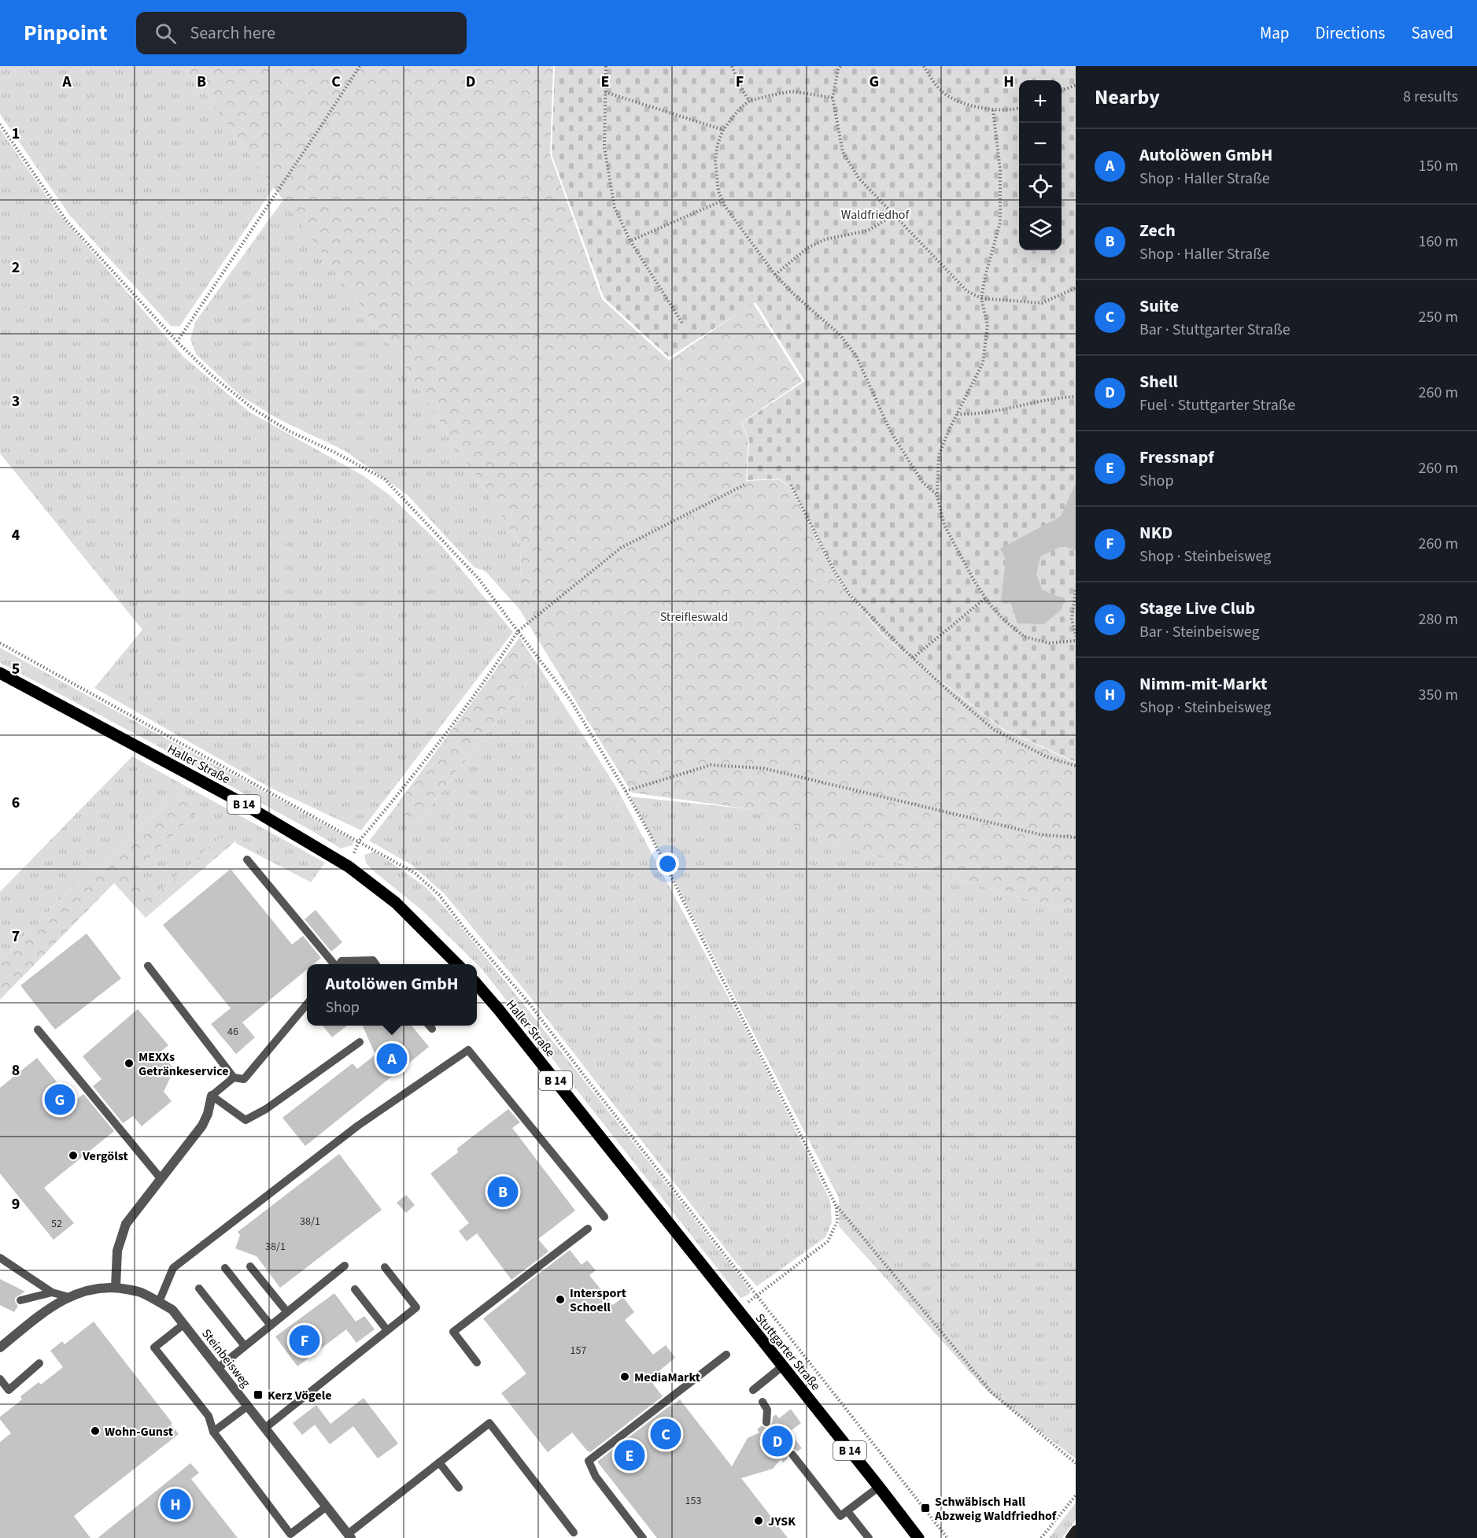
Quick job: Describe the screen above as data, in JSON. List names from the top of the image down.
{
  "streets": {
    "main road": ["Haller Straße", "B 14", "Stuttgarter Straße"],
    "street": ["Steinbeisweg"]
  },
  "crossings": [
    ["Haller Straße", "Stuttgarter Straße"]
  ],
  "parks": ["Waldfriedhof", "Streifleswald"],
  "places": {
    "other": [
      "MEXXs Getränkeservice",
      "Vergölst",
      "Intersport Schoell",
      "MediaMarkt",
      "Wohn-Gunst",
      "JYSK"
    ],
    "transit": ["Kerz Vögele", "Schwäbisch Hall Abzweig Waldfriedhof"]
  },
  "house_numbers": [
    "46",
    "38/1",
    "52",
    "38/1",
    "157",
    "153"
  ],
  "page": {
    "header": "Pinpoint",
    "search": "Search here",
    "nav": ["Map", "Directions", "Saved"],
    "heading": ["Nearby", "8 results"],
    "map_buttons": ["+", "−"],
    "list": [
      {
        "mark": "A",
        "name": "Autolöwen GmbH",
        "note": "Shop · Haller Straße",
        "value": "150 m"
      },
      {
        "mark": "B",
        "name": "Zech",
        "note": "Shop · Haller Straße",
        "value": "160 m"
      },
      {
        "mark": "C",
        "name": "Suite",
        "note": "Bar · Stuttgarter Straße",
        "value": "250 m"
      },
      {
        "mark": "D",
        "name": "Shell",
        "note": "Fuel · Stuttgarter Straße",
        "value": "260 m"
      },
      {
        "mark": "E",
        "name": "Fressnapf",
        "note": "Shop",
        "value": "260 m"
      },
      {
        "mark": "F",
        "name": "NKD",
        "note": "Shop · Steinbeisweg",
        "value": "260 m"
      },
      {
        "mark": "G",
        "name": "Stage Live Club",
        "note": "Bar · Steinbeisweg",
        "value": "280 m"
      },
      {
        "mark": "H",
        "name": "Nimm-mit-Markt",
        "note": "Shop · Steinbeisweg",
        "value": "350 m"
      }
    ],
    "popup": ["Autolöwen GmbH", "Shop"],
    "pins": [
      "A",
      "G",
      "B",
      "F",
      "C",
      "D",
      "E",
      "H"
    ]
  },
  "grid": {
    "columns": [
      "A",
      "B",
      "C",
      "D",
      "E",
      "F",
      "G",
      "H"
    ],
    "rows": [
      "1",
      "2",
      "3",
      "4",
      "5",
      "6",
      "7",
      "8",
      "9"
    ]
  }
}
